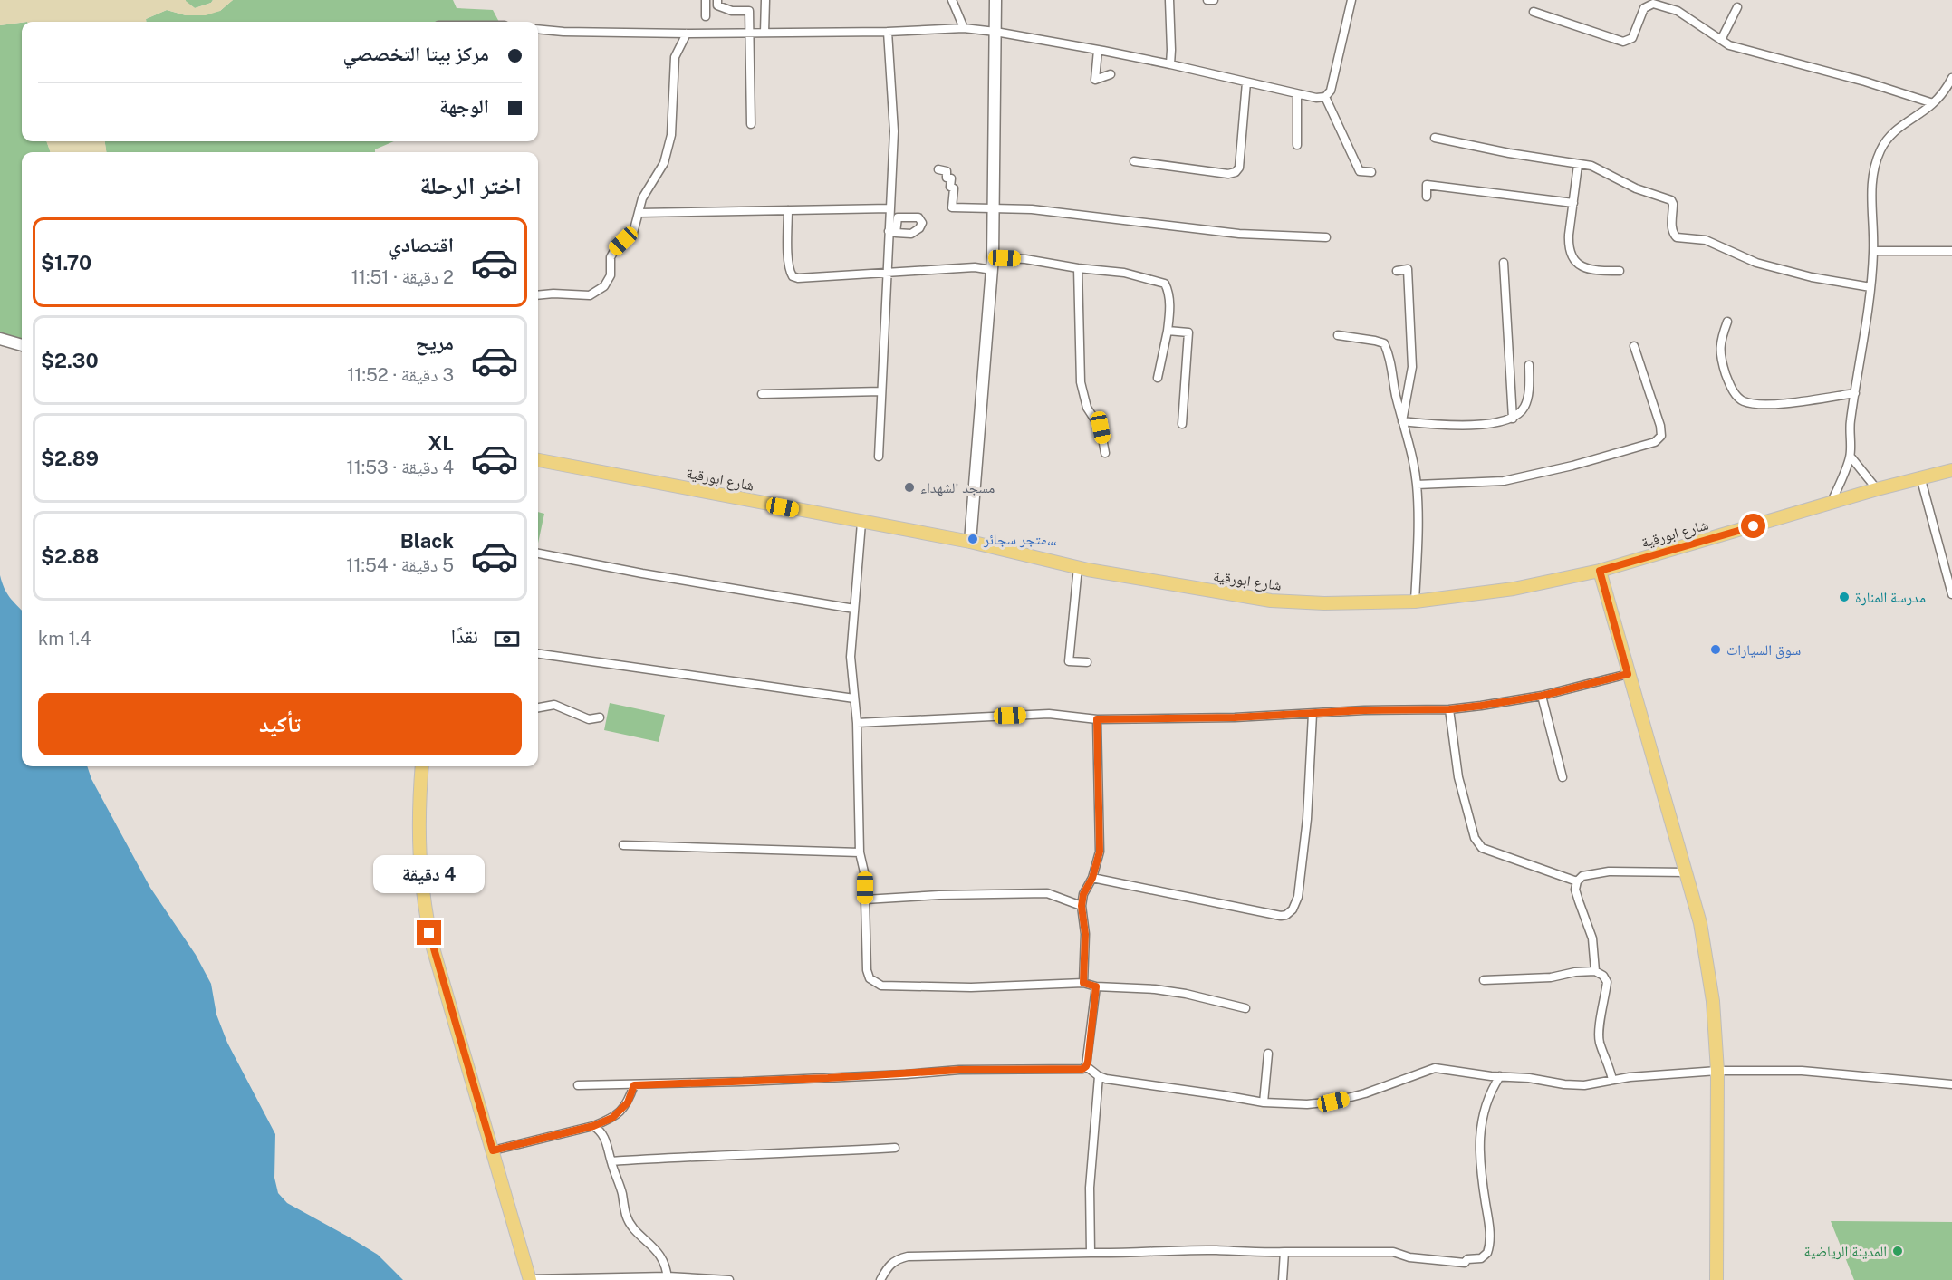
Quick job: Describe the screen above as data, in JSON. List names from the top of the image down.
{
  "streets": {
    "main road": ["شارع ابورقية"]
  },
  "places": [
    "مسجد الشهداء",
    "متجر سجائر،،،",
    "مدرسة المنارة",
    "سوق السيارات",
    "المدينة الرياضية"
  ],
  "page": {
    "banner": ["مركز بيتا التخصصي", "الوجهة"],
    "heading": "اختر الرحلة",
    "list": [
      {
        "name": "اقتصادي",
        "note": "2 دقيقة · 11:51",
        "value": "$1.70"
      },
      {
        "name": "مريح",
        "note": "3 دقيقة · 11:52",
        "value": "$2.30"
      },
      {
        "name": "XL",
        "note": "4 دقيقة · 11:53",
        "value": "$2.89"
      },
      {
        "name": "Black",
        "note": "5 دقيقة · 11:54",
        "value": "$2.88"
      }
    ],
    "pay": ["نقدًا", "1.4 km"],
    "buttons": "تأكيد",
    "bubble": "4 دقيقة"
  }
}
